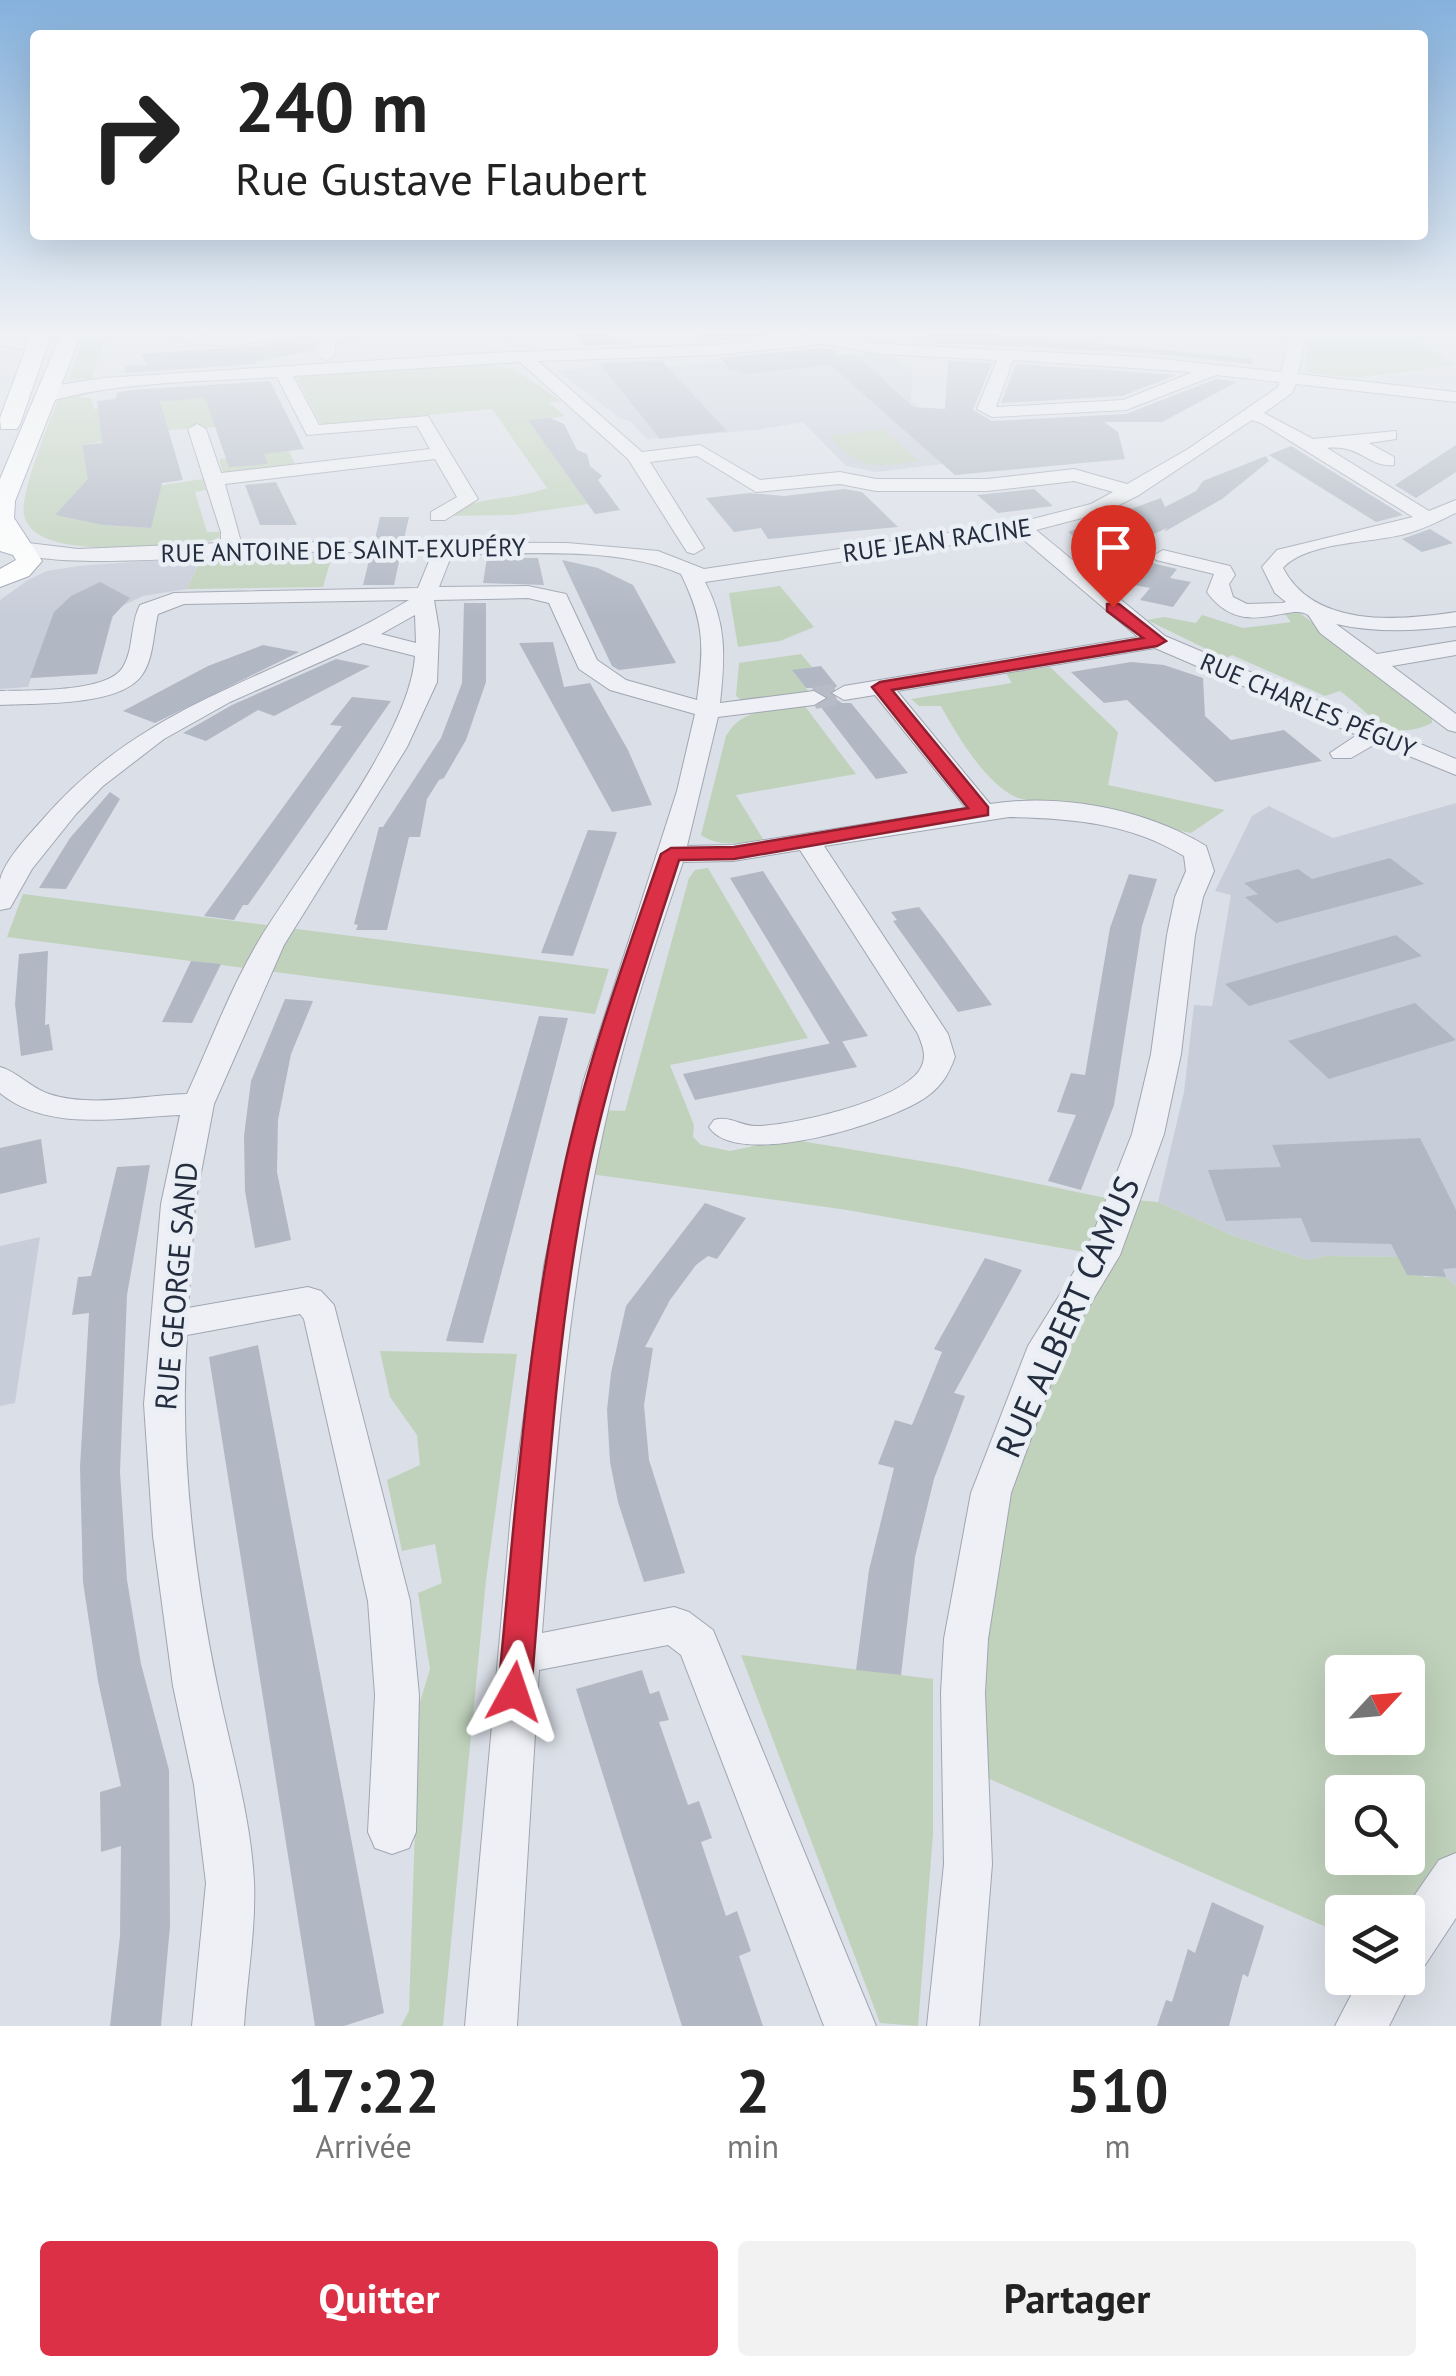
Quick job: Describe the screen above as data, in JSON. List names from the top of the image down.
{
  "streets": {
    "street": [
      "RUE JEAN RACINE",
      "RUE ANTOINE DE SAINT-EXUPÉRY",
      "RUE CHARLES PÉGUY",
      "RUE GEORGE SAND",
      "RUE ALBERT CAMUS"
    ]
  },
  "crossings": [
    ["RUE JEAN RACINE", "RUE ANTOINE DE SAINT-EXUPÉRY"],
    ["RUE JEAN RACINE", "RUE CHARLES PÉGUY"],
    ["RUE ANTOINE DE SAINT-EXUPÉRY", "RUE GEORGE SAND"]
  ],
  "north": "top right",
  "page": {
    "turn": ["240 m", "Rue Gustave Flaubert"],
    "eta": [
      "17:22",
      "Arrivée",
      "2",
      "min",
      "510",
      "m"
    ],
    "buttons": ["Quitter", "Partager"]
  }
}
